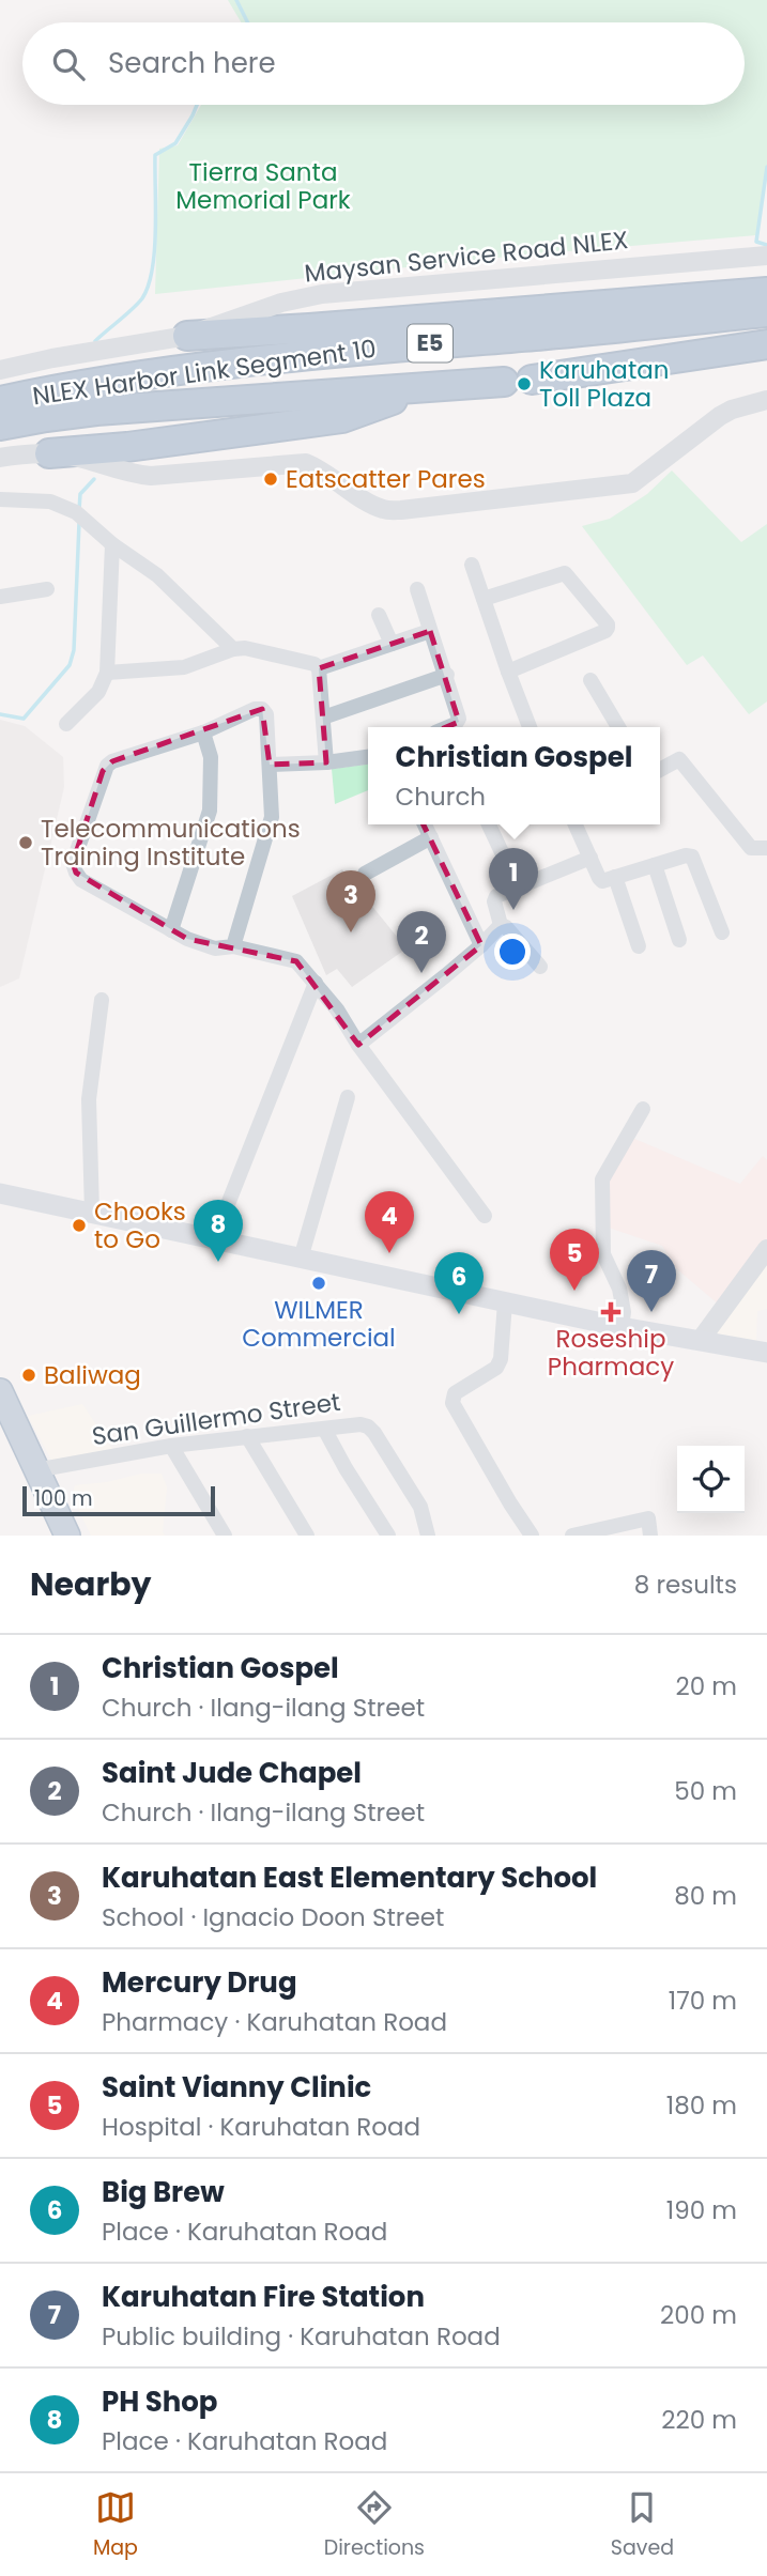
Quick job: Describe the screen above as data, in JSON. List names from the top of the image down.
{
  "streets": {
    "highway": ["E5", "NLEX Harbor Link Segment 10"],
    "street": ["Maysan Service Road NLEX", "San Guillermo Street"]
  },
  "crossings": [
    ["E5", "NLEX Harbor Link Segment 10"]
  ],
  "parks": ["Tierra Santa Memorial Park"],
  "places": {
    "other": [
      "Karuhatan Toll Plaza",
      "Eatscatter Pares",
      "Telecommunications Training Institute",
      "Chooks to Go",
      "WILMER Commercial",
      "Baliwag"
    ],
    "health": ["Roseship Pharmacy"]
  },
  "scale_bar": "100 m",
  "page": {
    "search": "Search here",
    "popup": ["Christian Gospel", "Church"],
    "pins": [
      "1",
      "3",
      "2",
      "4",
      "8",
      "5",
      "7",
      "6"
    ],
    "scale": "100 m",
    "heading": ["Nearby", "8 results"],
    "list": [
      {
        "mark": "1",
        "name": "Christian Gospel",
        "note": "Church · Ilang-ilang Street",
        "value": "20 m"
      },
      {
        "mark": "2",
        "name": "Saint Jude Chapel",
        "note": "Church · Ilang-ilang Street",
        "value": "50 m"
      },
      {
        "mark": "3",
        "name": "Karuhatan East Elementary School",
        "note": "School · Ignacio Doon Street",
        "value": "80 m"
      },
      {
        "mark": "4",
        "name": "Mercury Drug",
        "note": "Pharmacy · Karuhatan Road",
        "value": "170 m"
      },
      {
        "mark": "5",
        "name": "Saint Vianny Clinic",
        "note": "Hospital · Karuhatan Road",
        "value": "180 m"
      },
      {
        "mark": "6",
        "name": "Big Brew",
        "note": "Place · Karuhatan Road",
        "value": "190 m"
      },
      {
        "mark": "7",
        "name": "Karuhatan Fire Station",
        "note": "Public building · Karuhatan Road",
        "value": "200 m"
      },
      {
        "mark": "8",
        "name": "PH Shop",
        "note": "Place · Karuhatan Road",
        "value": "220 m"
      }
    ],
    "nav": ["Map", "Directions", "Saved"]
  }
}
